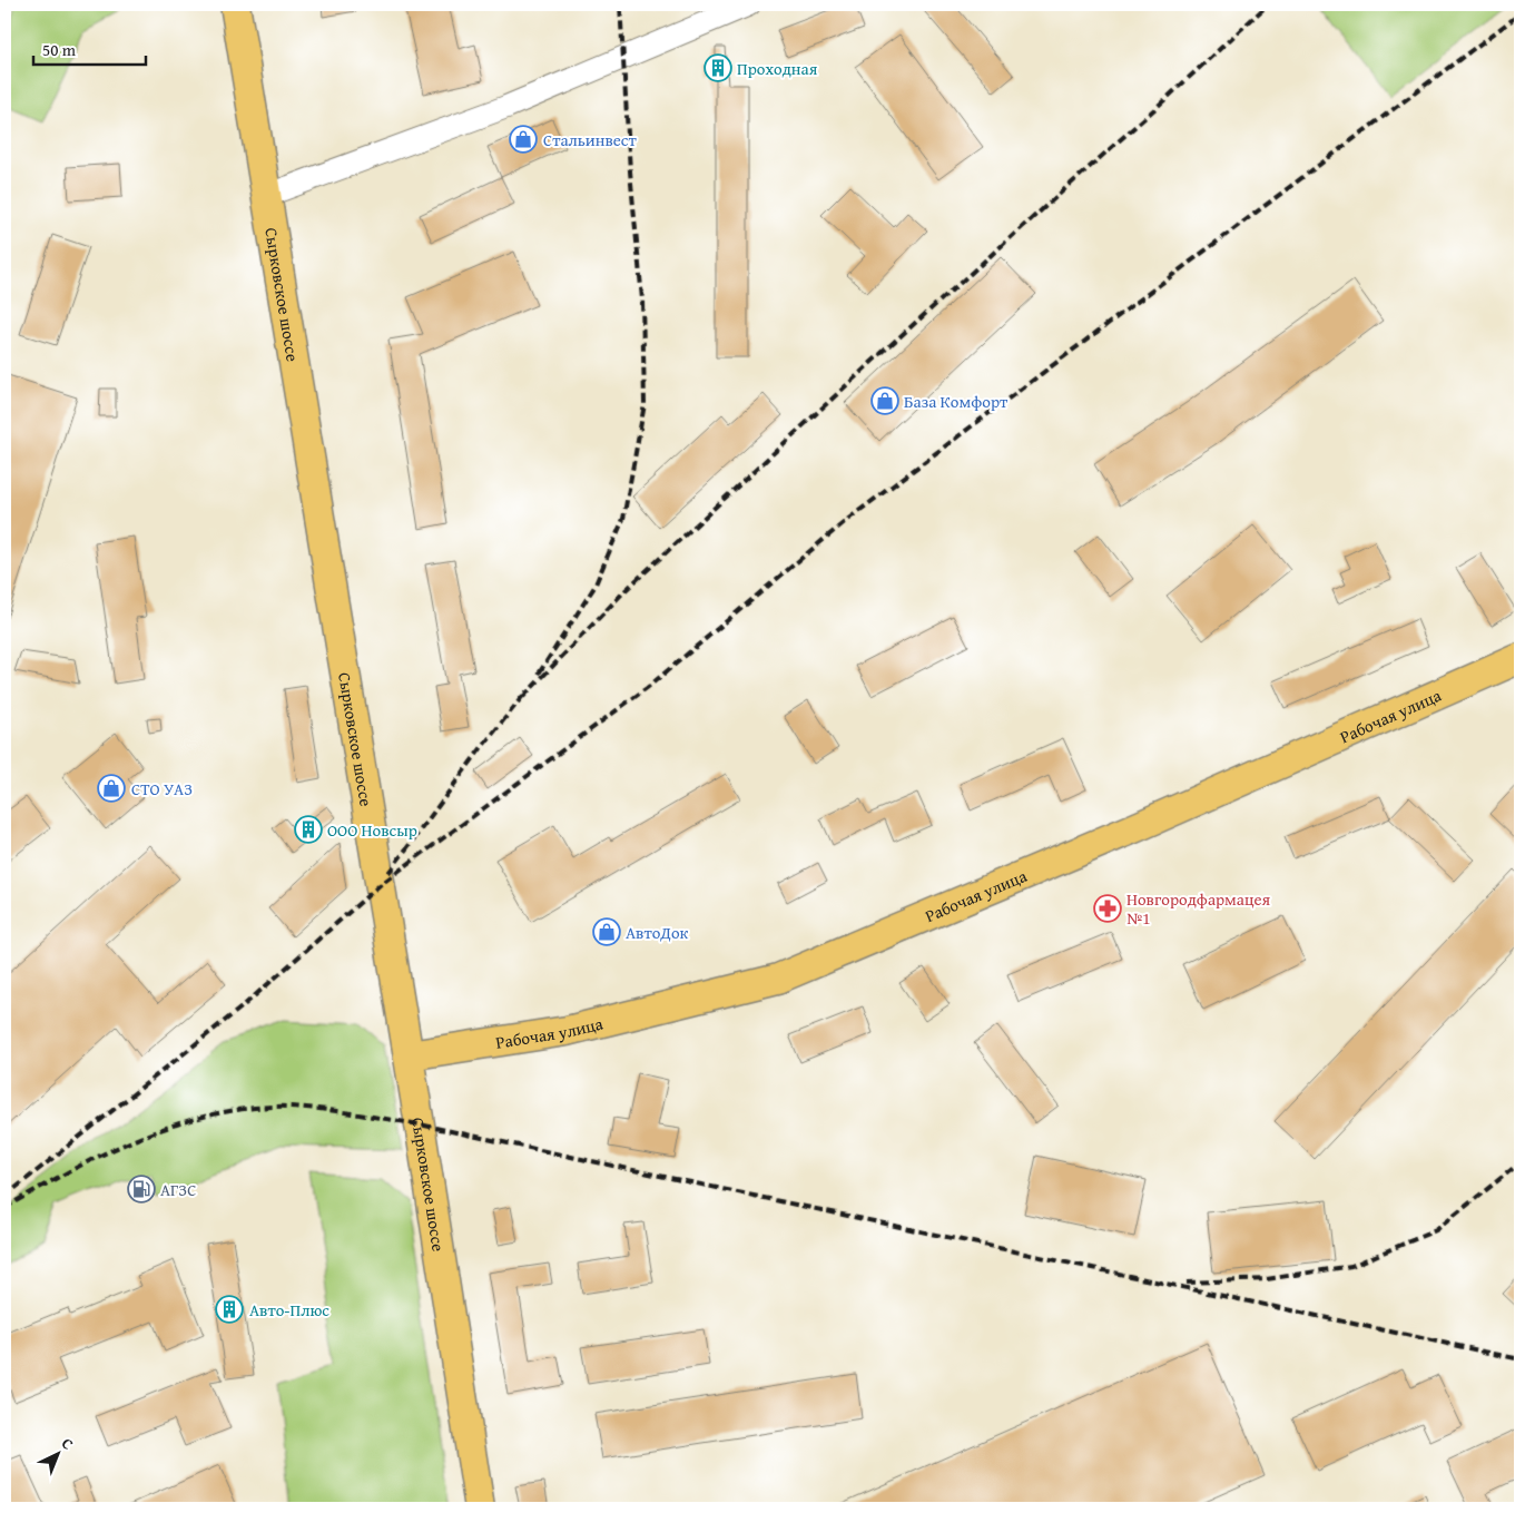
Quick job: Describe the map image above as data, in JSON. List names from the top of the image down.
{
  "streets": {
    "main road": ["Сырковское шоссе", "Рабочая улица"]
  },
  "crossings": [
    ["Сырковское шоссе", "Рабочая улица"]
  ],
  "places": {
    "building": ["Проходная", "ООО Новсыр", "Авто-Плюс"],
    "shop": [
      "Стальинвест",
      "База Комфорт",
      "СТО УАЗ",
      "АвтоДок"
    ],
    "pharmacy": ["Новгородфармацея №1"],
    "fuel station": ["АГЗС"]
  },
  "scale_bar": "50 m",
  "north": "top right"
}
